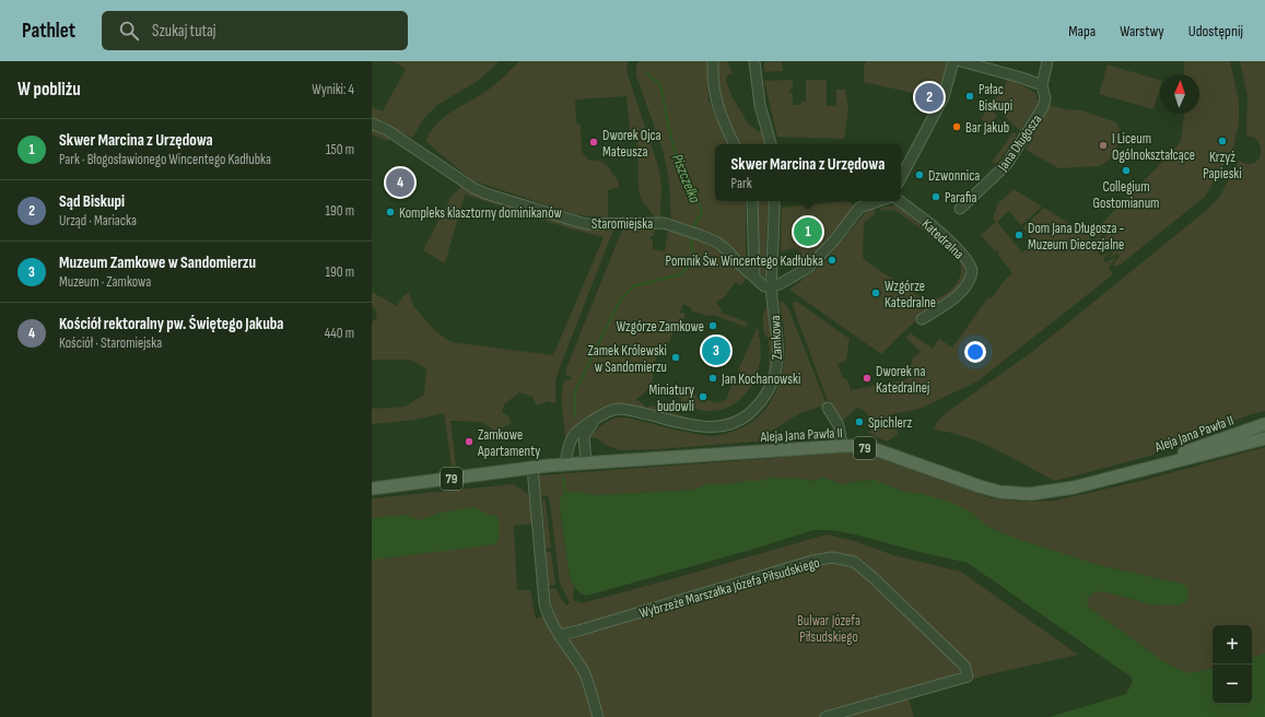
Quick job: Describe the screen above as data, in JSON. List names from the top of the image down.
{
  "streets": {
    "main road": ["Aleja Jana Pawła II", "79"],
    "street": [
      "Jana Długosza",
      "Staromiejska",
      "Katedralna",
      "Zamkowa",
      "Wybrzeże Marszałka Józefa Piłsudskiego"
    ]
  },
  "crossings": [
    ["Staromiejska", "Zamkowa"],
    ["Zamkowa", "Aleja Jana Pawła II"],
    ["Zamkowa", "79"],
    ["Aleja Jana Pawła II", "79"]
  ],
  "water": ["Piszczelka"],
  "parks": ["Bulwar Józefa Piłsudskiego"],
  "places": [
    "Pałac Biskupi",
    "Bar Jakub",
    "Krzyż Papieski",
    "Dworek Ojca Mateusza",
    "I Liceum Ogólnokształcące",
    "Collegium Gostomianum",
    "Dzwonnica",
    "Parafia",
    "Kompleks klasztorny dominikanów",
    "Dom Jana Długosza - Muzeum Diecezjalne",
    "Pomnik Św. Wincentego Kadłubka",
    "Wzgórze Katedralne",
    "Wzgórze Zamkowe",
    "Zamek Królewski w Sandomierzu",
    "Jan Kochanowski",
    "Dworek na Katedralnej",
    "Miniatury budowli",
    "Spichlerz",
    "Zamkowe Apartamenty"
  ],
  "north": "top",
  "page": {
    "header": "Pathlet",
    "search": "Szukaj tutaj",
    "nav": ["Mapa", "Warstwy", "Udostępnij"],
    "heading": ["W pobliżu", "Wyniki: 4"],
    "pins": [
      "2",
      "4",
      "1",
      "3"
    ],
    "list": [
      {
        "mark": "1",
        "name": "Skwer Marcina z Urzędowa",
        "note": "Park · Błogosławionego Wincentego Kadłubka",
        "value": "150 m"
      },
      {
        "mark": "2",
        "name": "Sąd Biskupi",
        "note": "Urząd · Mariacka",
        "value": "190 m"
      },
      {
        "mark": "3",
        "name": "Muzeum Zamkowe w Sandomierzu",
        "note": "Muzeum · Zamkowa",
        "value": "190 m"
      },
      {
        "mark": "4",
        "name": "Kościół rektoralny pw. Świętego Jakuba",
        "note": "Kościół · Staromiejska",
        "value": "440 m"
      }
    ],
    "popup": ["Skwer Marcina z Urzędowa", "Park"],
    "map_buttons": ["+", "−"]
  }
}
